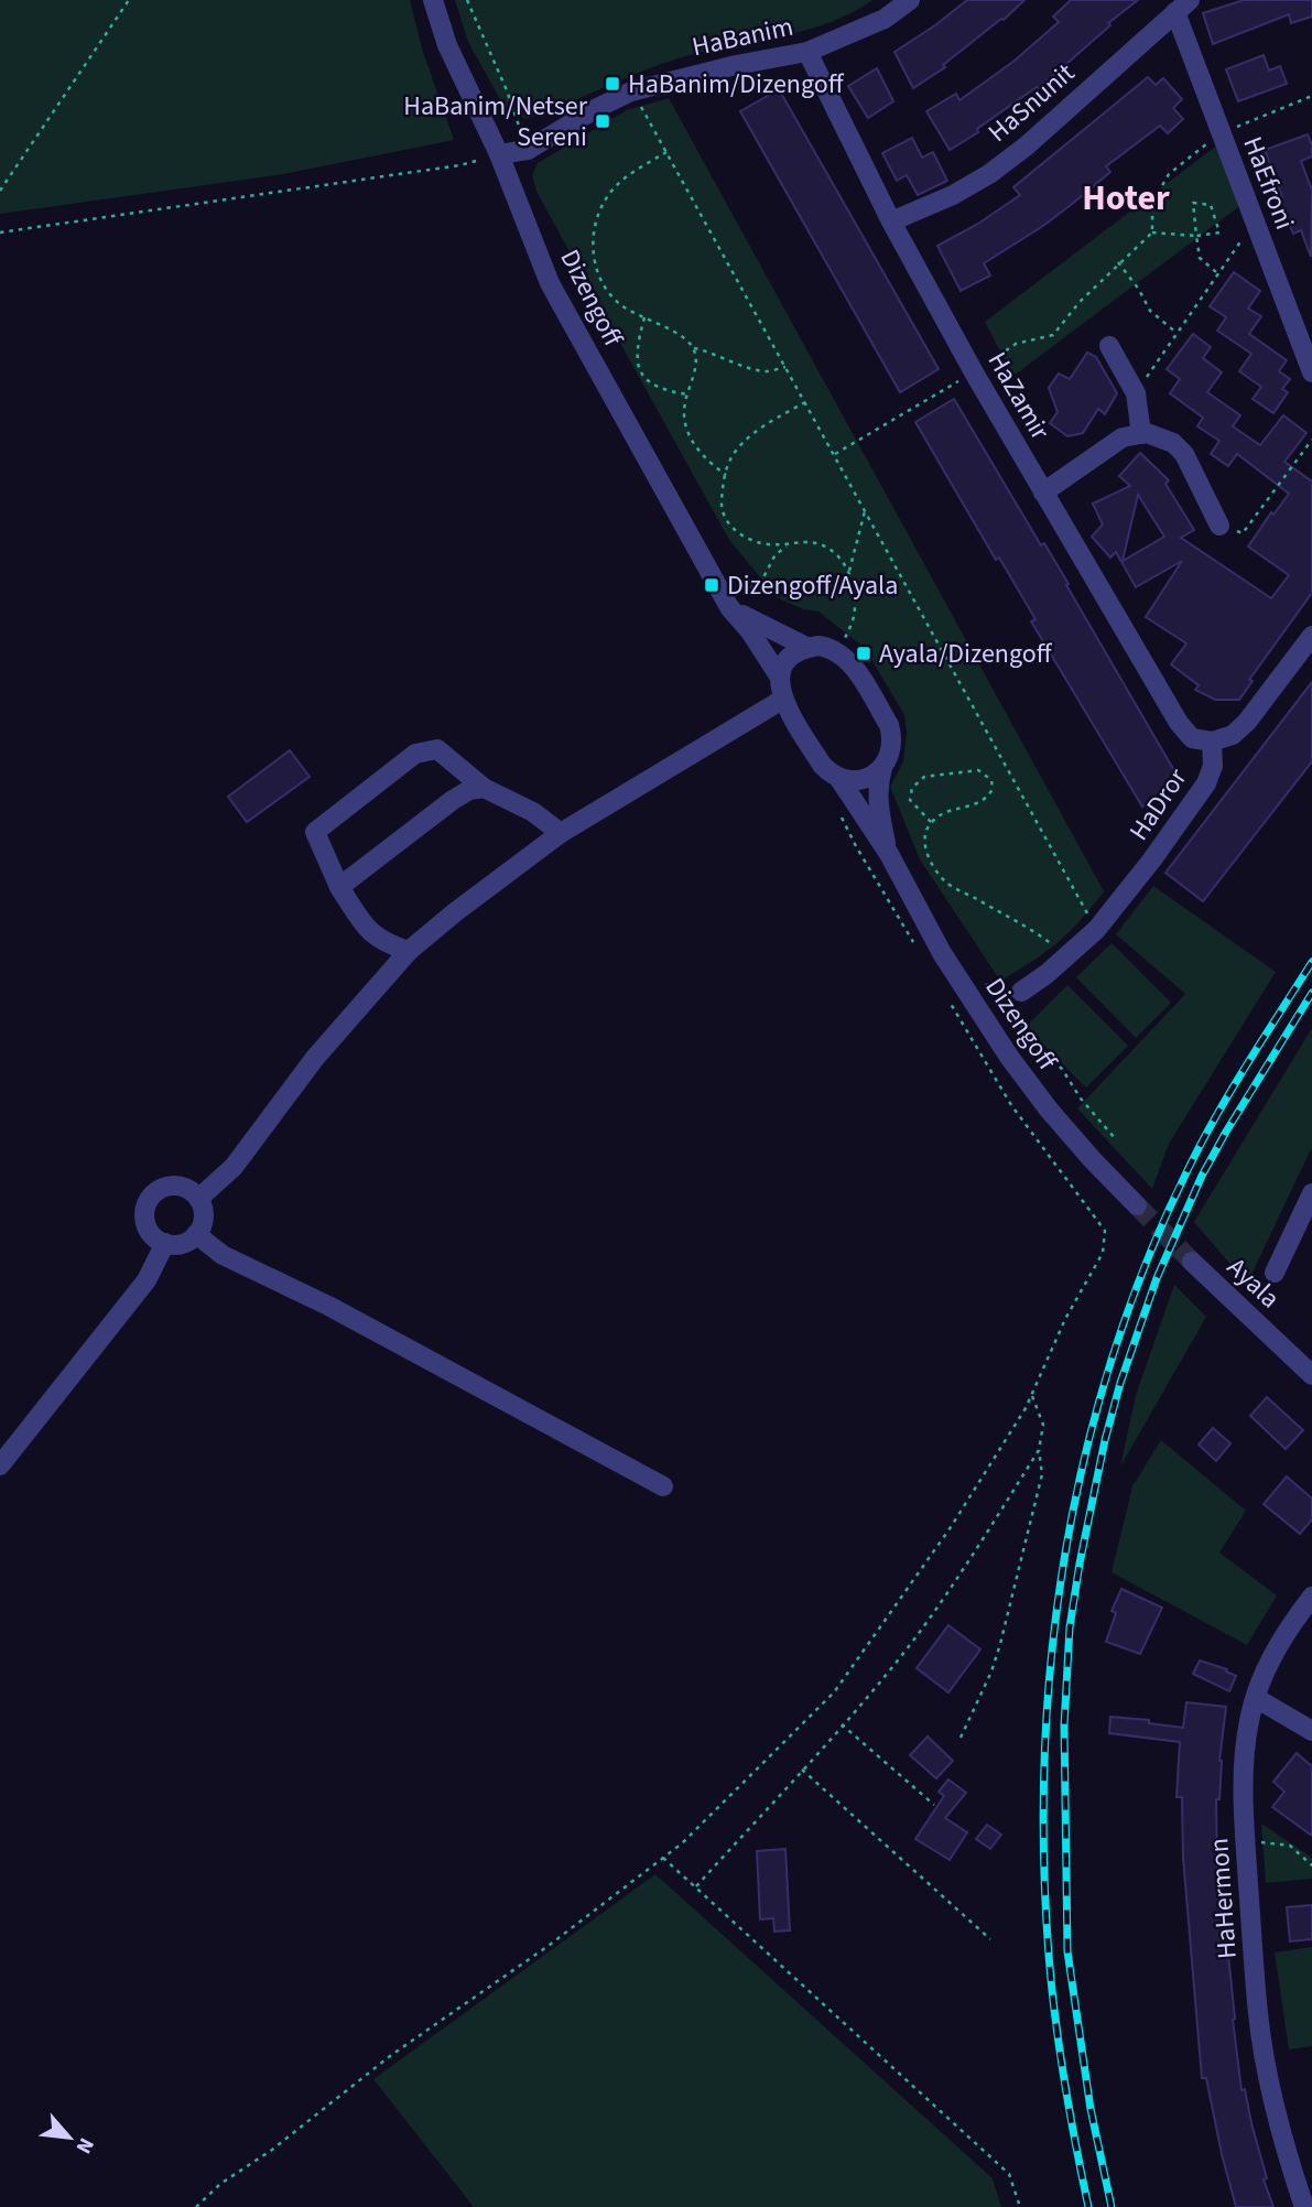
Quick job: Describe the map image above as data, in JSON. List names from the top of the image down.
{
  "streets": {
    "street": [
      "HaBanim",
      "HaSnunit",
      "HaEfroni",
      "Dizengoff",
      "HaZamir",
      "HaDror",
      "Ayala",
      "HaHermon"
    ]
  },
  "crossings": [
    ["HaBanim", "Dizengoff"],
    ["HaBanim", "HaZamir"],
    ["HaSnunit", "HaEfroni"],
    ["HaSnunit", "HaZamir"],
    ["HaZamir", "HaDror"]
  ],
  "districts": ["Hoter"],
  "places": {
    "transit": [
      "HaBanim/Dizengoff",
      "HaBanim/Netser Sereni",
      "Dizengoff/Ayala",
      "Ayala/Dizengoff"
    ]
  },
  "north": "bottom right"
}
